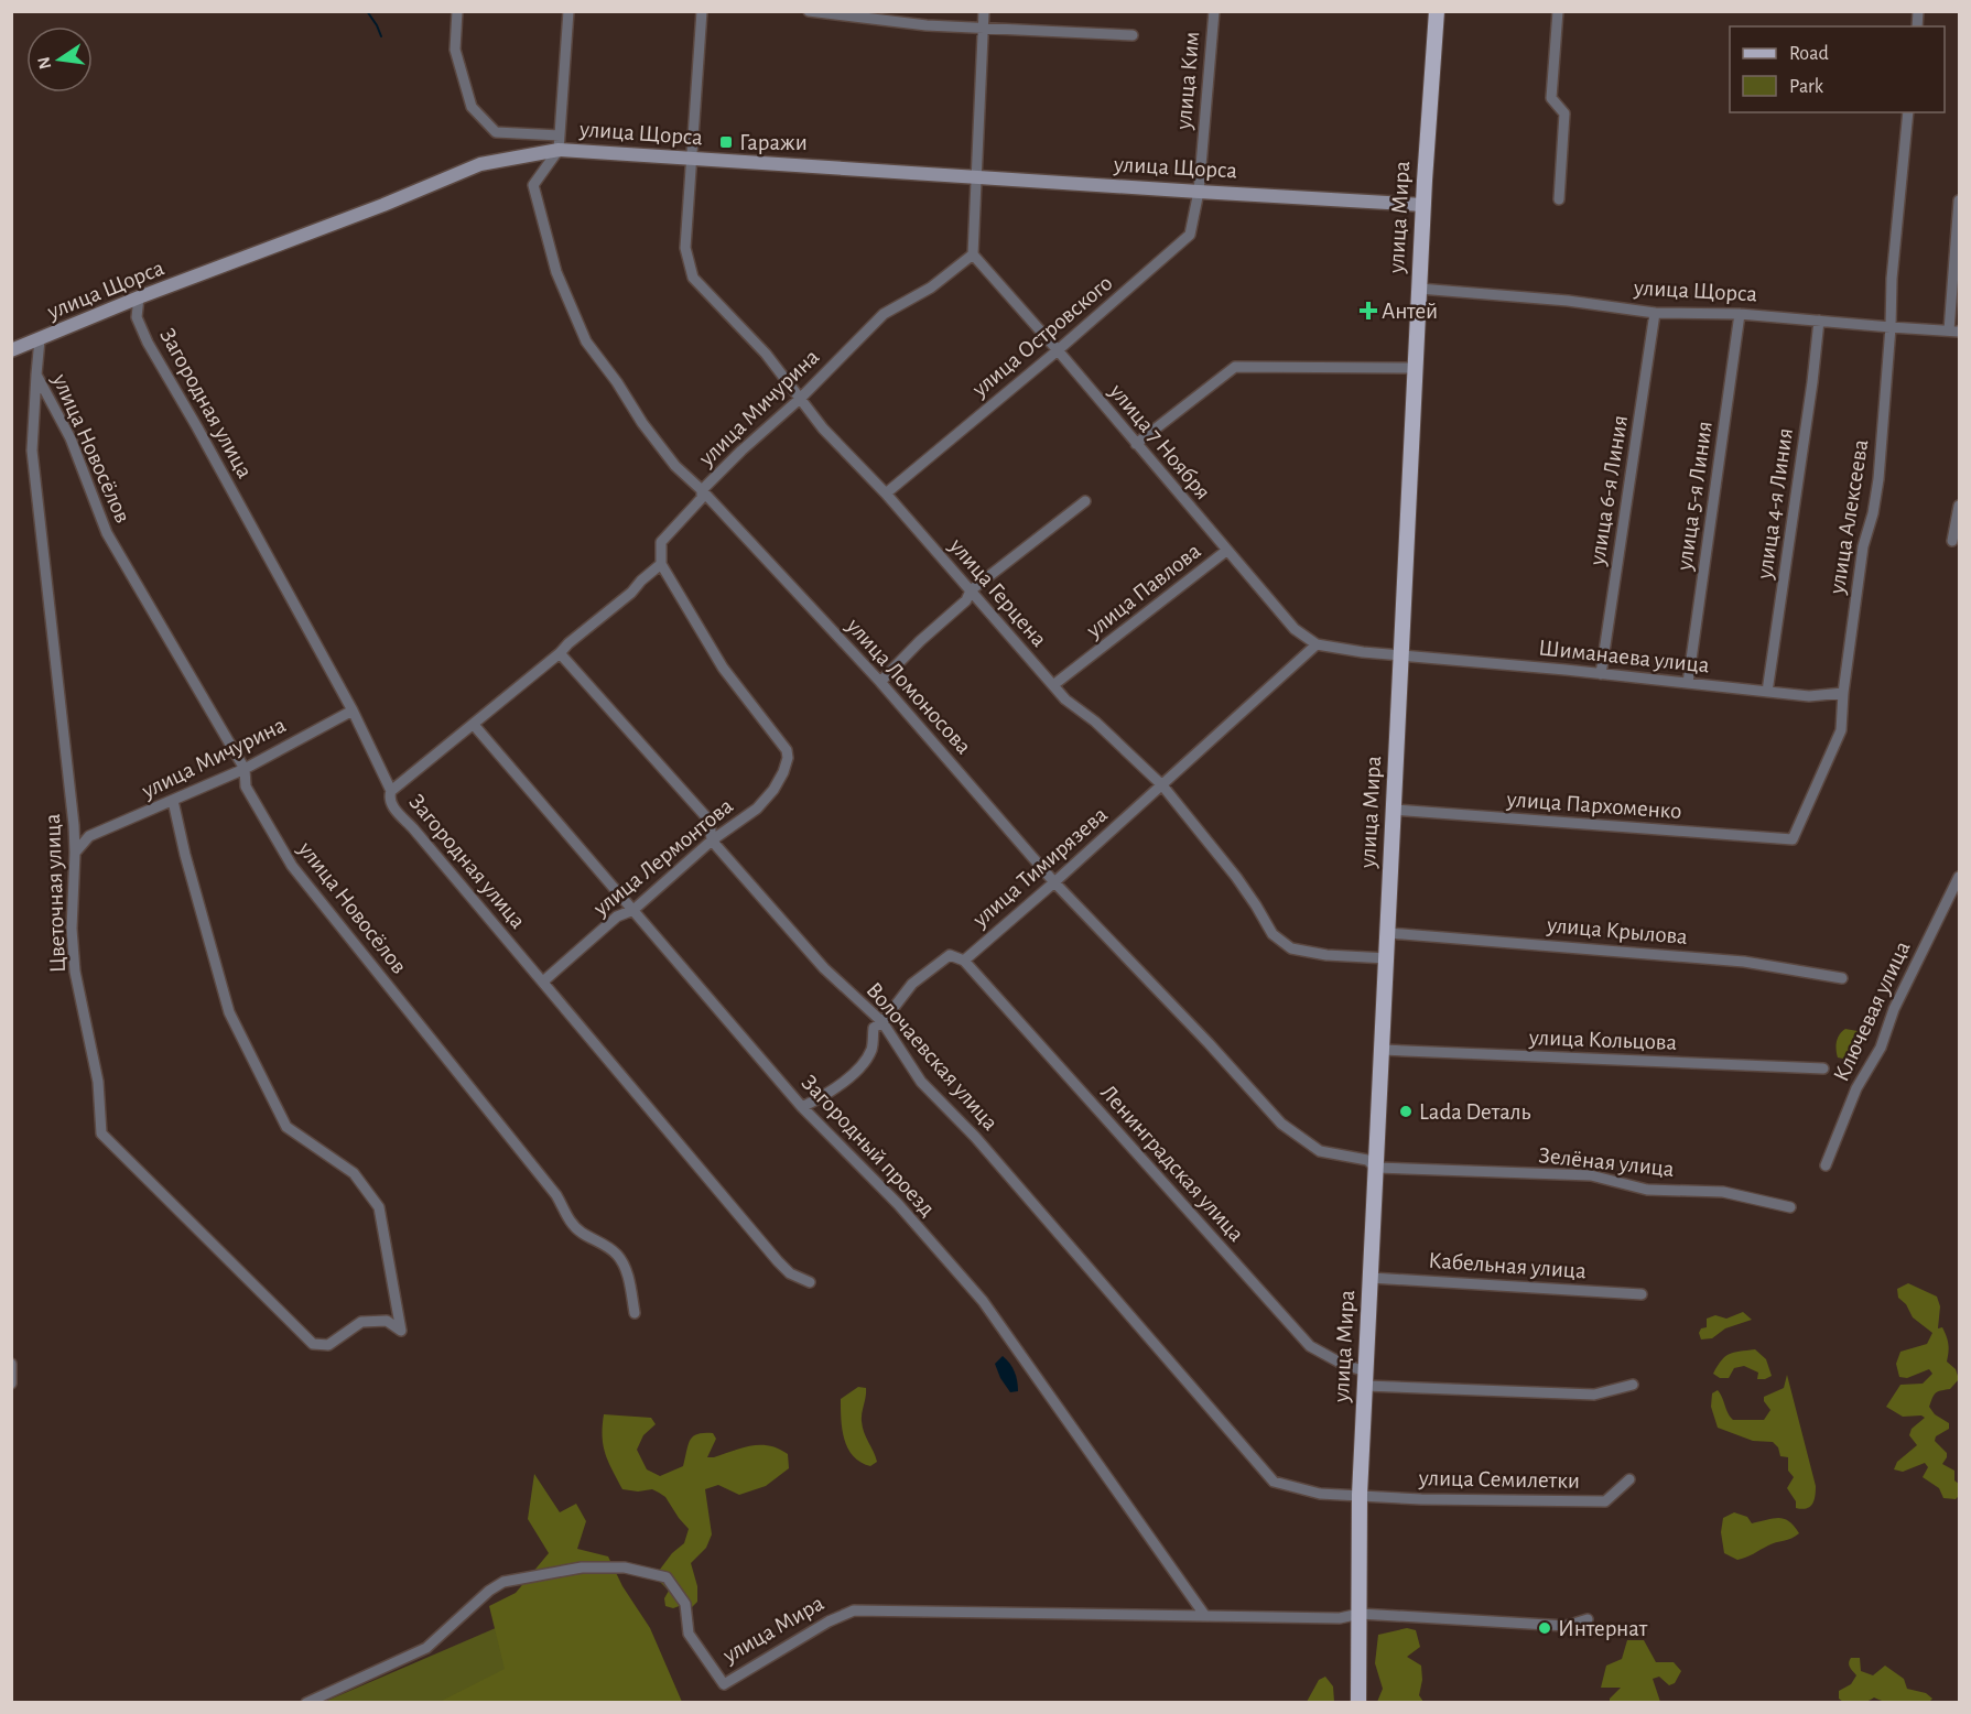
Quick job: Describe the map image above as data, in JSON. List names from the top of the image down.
{
  "streets": {
    "main road": ["улица Мира"],
    "street": [
      "улица Ким",
      "улица Щорса",
      "улица Островского",
      "Загородная улица",
      "улица Мичурина",
      "улица 7 Ноября",
      "улица Новосёлов",
      "улица 6-я Линия",
      "улица 5-я Линия",
      "улица 4-я Линия",
      "улица Алексеева",
      "улица Павлова",
      "улица Герцена",
      "Шиманаева улица",
      "улица Ломоносова",
      "улица Пархоменко",
      "улица Лермонтова",
      "улица Тимирязева",
      "Цветочная улица",
      "улица Крылова",
      "Ключевая улица",
      "улица Кольцова",
      "Волочаевская улица",
      "Загородный проезд",
      "Зелёная улица",
      "Ленинградская улица",
      "Кабельная улица",
      "улица Семилетки"
    ]
  },
  "crossings": [
    ["улица Ким", "улица Щорса"],
    ["улица Ким", "улица Островского"],
    ["улица Щорса", "улица Мира"],
    ["улица Щорса", "улица Островского"],
    ["улица Щорса", "Загородная улица"],
    ["улица Щорса", "улица Новосёлов"],
    ["улица Щорса", "улица 6-я Линия"],
    ["улица Щорса", "улица 5-я Линия"],
    ["улица Щорса", "улица 4-я Линия"],
    ["улица Щорса", "улица Алексеева"],
    ["улица Щорса", "улица Герцена"],
    ["улица Щорса", "улица Ломоносова"],
    ["улица Мира", "улица 7 Ноября"],
    ["улица Мира", "улица Герцена"],
    ["улица Мира", "Шиманаева улица"],
    ["улица Мира", "улица Ломоносова"],
    ["улица Мира", "улица Пархоменко"],
    ["улица Мира", "улица Крылова"],
    ["улица Мира", "улица Кольцова"],
    ["улица Мира", "Волочаевская улица"],
    ["улица Мира", "Загородный проезд"],
    ["улица Мира", "Зелёная улица"],
    ["улица Мира", "Ленинградская улица"],
    ["улица Мира", "Кабельная улица"],
    ["улица Мира", "улица Семилетки"],
    ["улица Островского", "улица 7 Ноября"],
    ["улица Островского", "улица Герцена"],
    ["Загородная улица", "улица Мичурина"],
    ["Загородная улица", "улица Лермонтова"],
    ["улица Мичурина", "улица 7 Ноября"],
    ["улица Мичурина", "улица Новосёлов"],
    ["улица Мичурина", "улица Герцена"],
    ["улица Мичурина", "улица Ломоносова"],
    ["улица Мичурина", "улица Лермонтова"],
    ["улица Мичурина", "Цветочная улица"],
    ["улица 7 Ноября", "улица Павлова"],
    ["улица 7 Ноября", "Шиманаева улица"],
    ["улица 7 Ноября", "улица Тимирязева"],
    ["улица Новосёлов", "Цветочная улица"],
    ["улица 6-я Линия", "Шиманаева улица"],
    ["улица 5-я Линия", "Шиманаева улица"],
    ["улица 4-я Линия", "Шиманаева улица"],
    ["улица Алексеева", "Шиманаева улица"],
    ["улица Алексеева", "улица Пархоменко"],
    ["улица Павлова", "улица Герцена"],
    ["улица Герцена", "улица Тимирязева"],
    ["улица Ломоносова", "улица Тимирязева"],
    ["улица Ломоносова", "Зелёная улица"],
    ["улица Лермонтова", "Волочаевская улица"],
    ["улица Лермонтова", "Загородный проезд"],
    ["улица Тимирязева", "Волочаевская улица"],
    ["улица Тимирязева", "Загородный проезд"],
    ["улица Тимирязева", "Ленинградская улица"],
    ["Волочаевская улица", "улица Семилетки"]
  ],
  "places": {
    "transit": ["Гаражи"],
    "health": ["Антей"],
    "other": ["Lada Dеталь", "Интернат"]
  },
  "legend": ["Road", "Park"],
  "north": "left"
}
